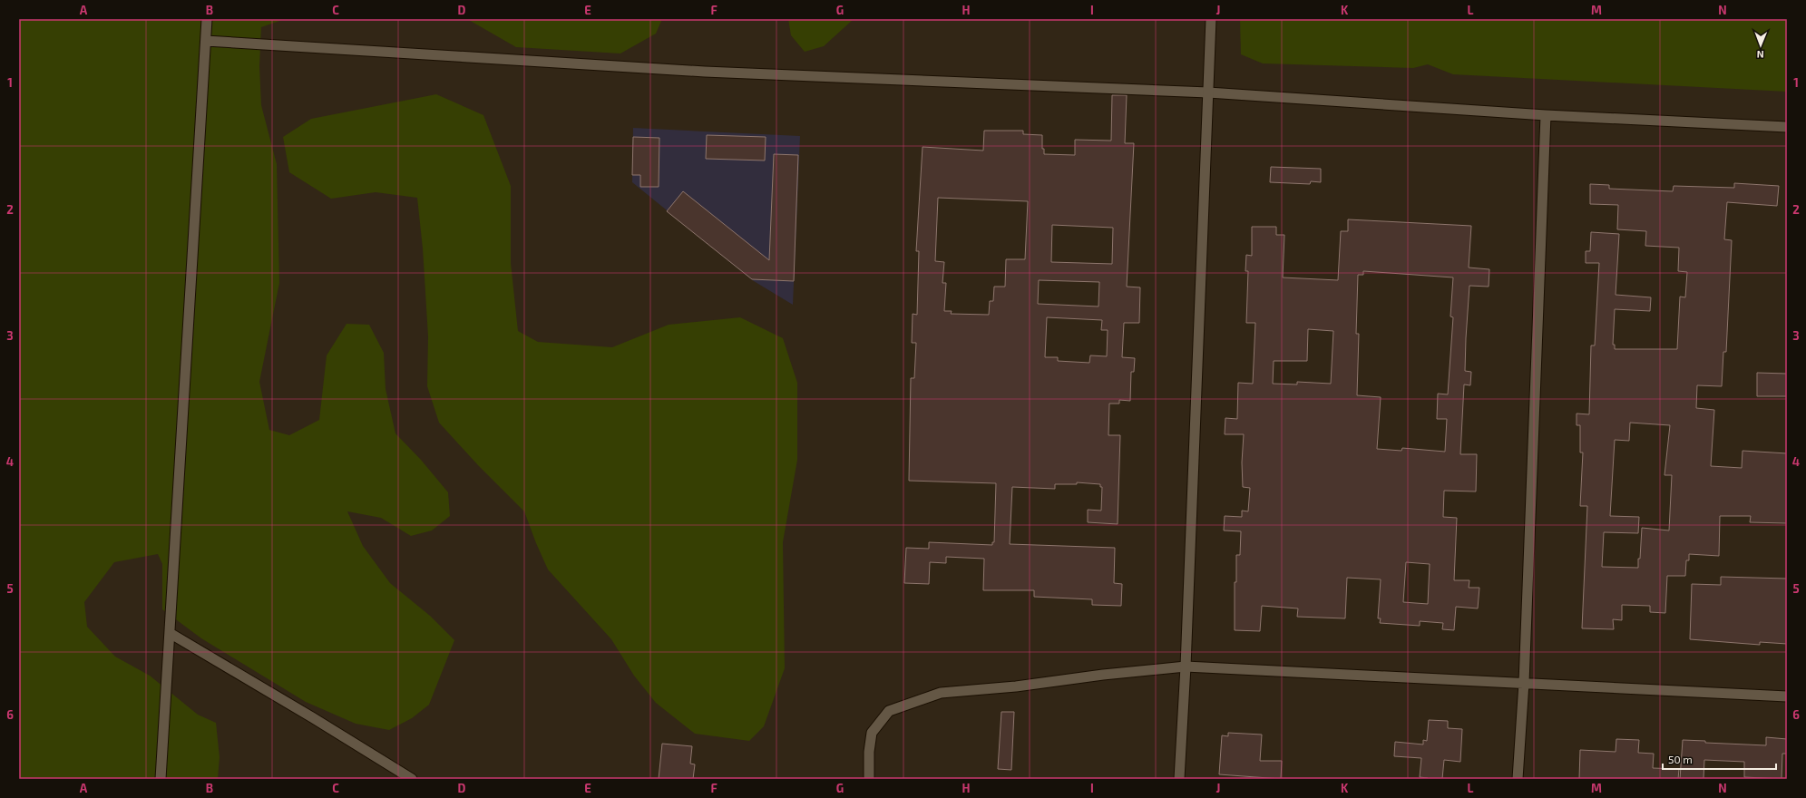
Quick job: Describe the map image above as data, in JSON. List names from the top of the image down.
{
  "scale_bar": "50 m",
  "north": "bottom",
  "grid": {
    "columns": [
      "A",
      "B",
      "C",
      "D",
      "E",
      "F",
      "G",
      "H",
      "I",
      "J",
      "K",
      "L",
      "M",
      "N"
    ],
    "rows": [
      "1",
      "2",
      "3",
      "4",
      "5",
      "6"
    ]
  }
}
